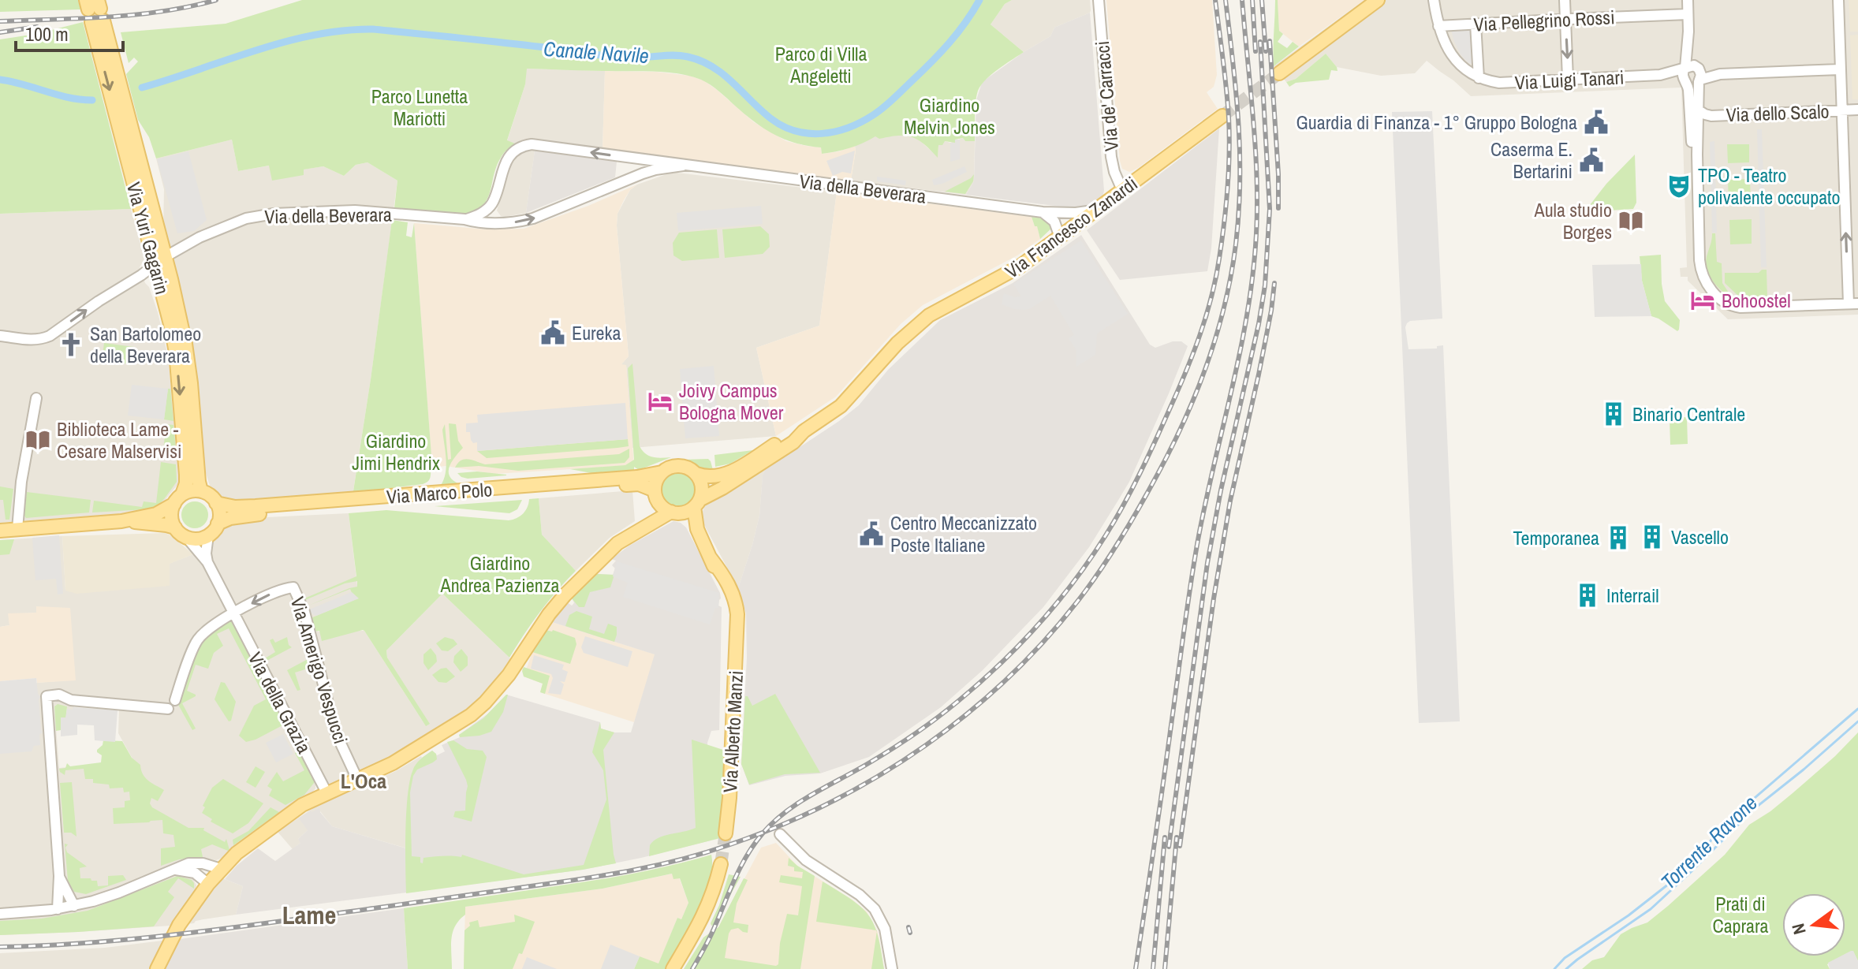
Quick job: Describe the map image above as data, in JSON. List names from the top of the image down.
{
  "streets": {
    "main road": [
      "Via Francesco Zanardi",
      "Via Yuri Gagarin",
      "Via Marco Polo",
      "Via Alberto Manzi"
    ],
    "street": [
      "Via Pellegrino Rossi",
      "Via Luigi Tanari",
      "Via de' Carracci",
      "Via dello Scalo",
      "Via della Beverara",
      "Via Amerigo Vespucci",
      "Via della Grazia"
    ]
  },
  "crossings": [
    ["Via de' Carracci", "Via Francesco Zanardi"],
    ["Via della Beverara", "Via Francesco Zanardi"],
    ["Via della Beverara", "Via Yuri Gagarin"],
    ["Via Francesco Zanardi", "Via Marco Polo"],
    ["Via Francesco Zanardi", "Via Alberto Manzi"],
    ["Via Yuri Gagarin", "Via Marco Polo"],
    ["Via Yuri Gagarin", "Via della Grazia"],
    ["Via Marco Polo", "Via della Grazia"],
    ["Via Marco Polo", "Via Alberto Manzi"],
    ["Via Amerigo Vespucci", "Via della Grazia"]
  ],
  "districts": ["L'Oca", "Lame"],
  "water": ["Canale Navile", "Torrente Ravone"],
  "parks": [
    "Parco di Villa Angeletti",
    "Parco Lunetta Mariotti",
    "Giardino Melvin Jones",
    "Giardino Jimi Hendrix",
    "Giardino Andrea Pazienza",
    "Prati di Caprara"
  ],
  "places": {
    "public building": [
      "Guardia di Finanza - 1° Gruppo Bologna",
      "Caserma E. Bertarini",
      "Eureka",
      "Centro Meccanizzato Poste Italiane"
    ],
    "theatre": ["TPO - Teatro polivalente occupato"],
    "library": ["Aula studio Borges", "Biblioteca Lame - Cesare Malservisi"],
    "hotel": ["Bohoostel", "Joivy Campus Bologna Mover"],
    "church": ["San Bartolomeo della Beverara"],
    "building": [
      "Binario Centrale",
      "Vascello",
      "Temporanea",
      "Interrail"
    ]
  },
  "scale_bar": "100 m",
  "north": "left"
}
